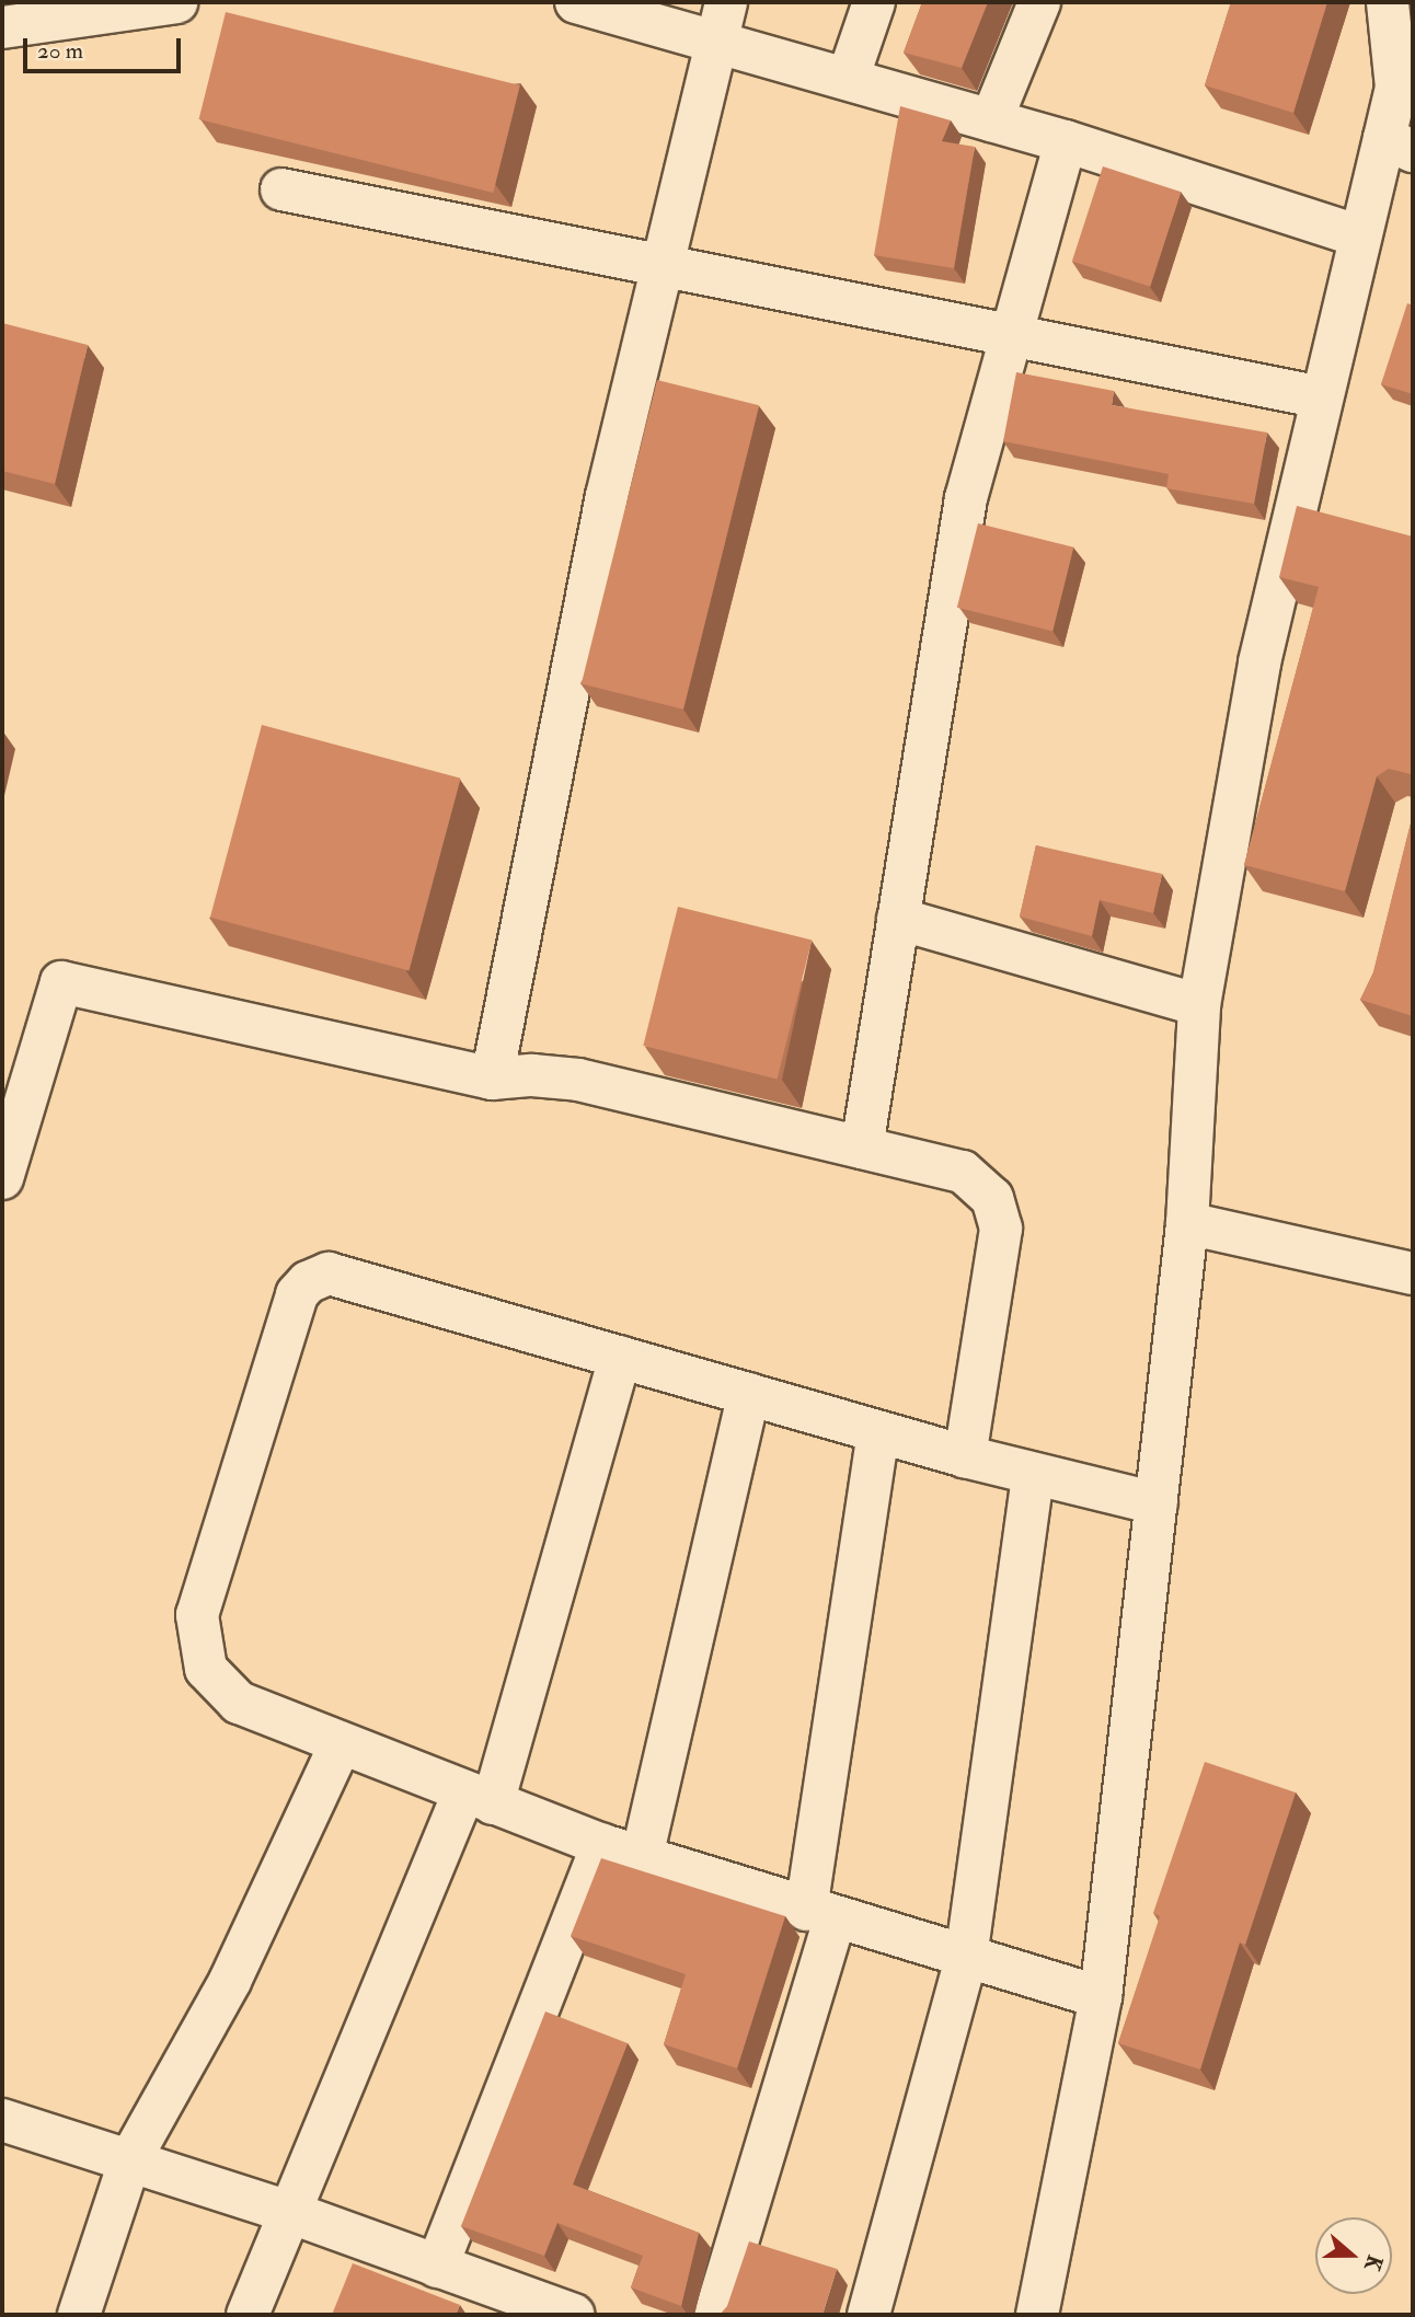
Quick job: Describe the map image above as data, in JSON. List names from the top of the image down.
{
  "scale_bar": "20 m",
  "north": "right"
}
